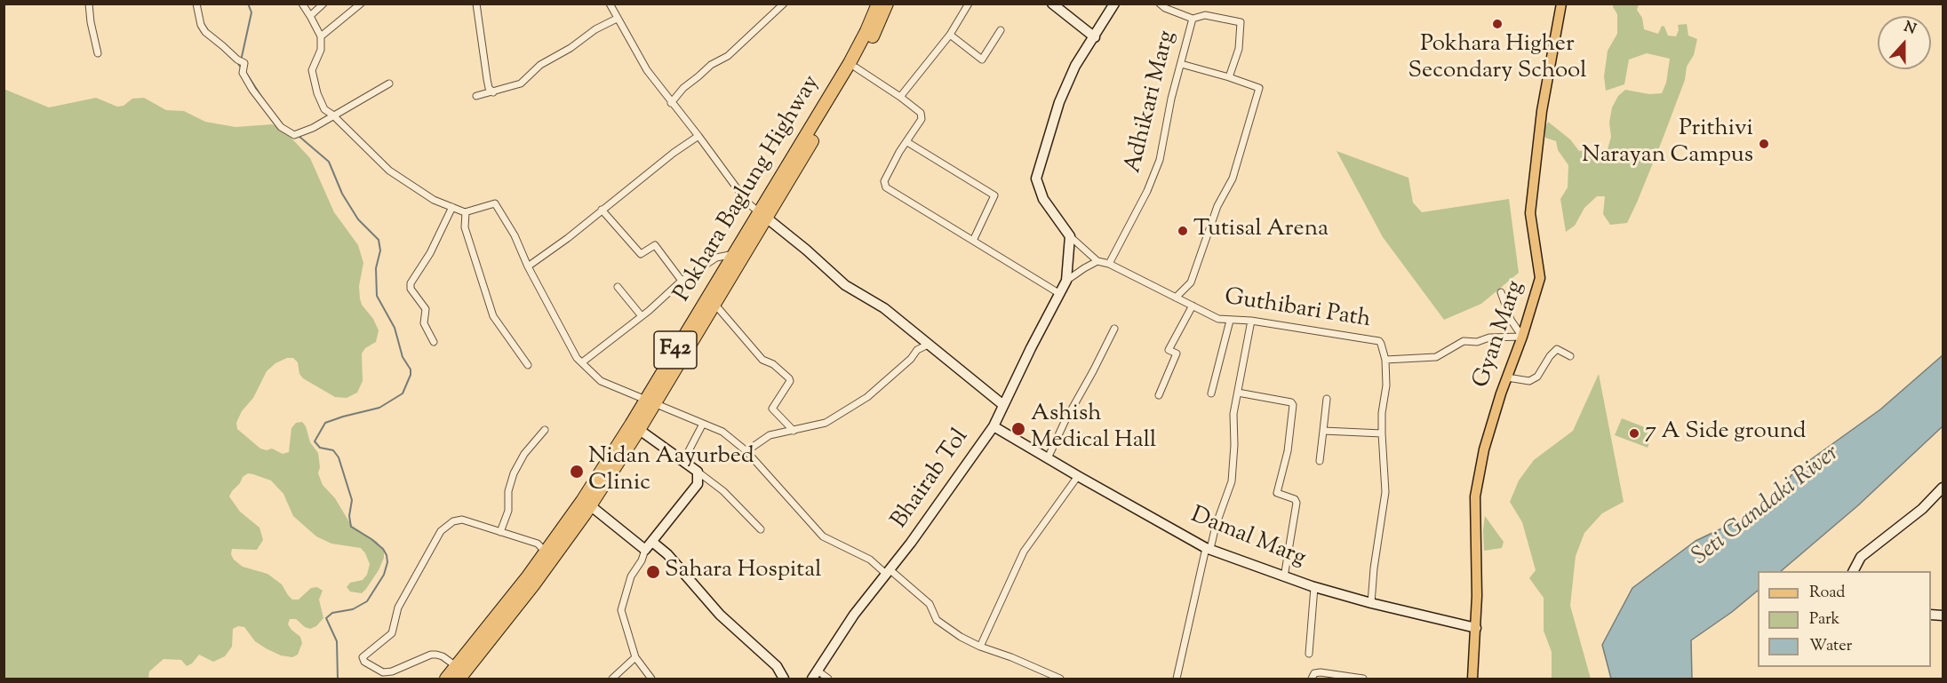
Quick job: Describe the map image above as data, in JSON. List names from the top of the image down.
{
  "streets": {
    "highway": ["Pokhara Baglung Highway", "F42"],
    "main road": ["Gyan Marg"],
    "street": [
      "Adhikari Marg",
      "Guthibari Path",
      "Bhairab Tol",
      "Damal Marg"
    ]
  },
  "crossings": [
    ["Adhikari Marg", "Guthibari Path"],
    ["Guthibari Path", "Gyan Marg"],
    ["Gyan Marg", "Damal Marg"],
    ["Bhairab Tol", "Damal Marg"]
  ],
  "water": ["Seti Gandaki River"],
  "places": [
    "Pokhara Higher Secondary School",
    "Prithivi Narayan Campus",
    "Tutisal Arena",
    "Ashish Medical Hall",
    "7 A Side ground",
    "Nidan Aayurbed Clinic",
    "Sahara Hospital"
  ],
  "legend": ["Road", "Park", "Water"],
  "north": "top"
}
